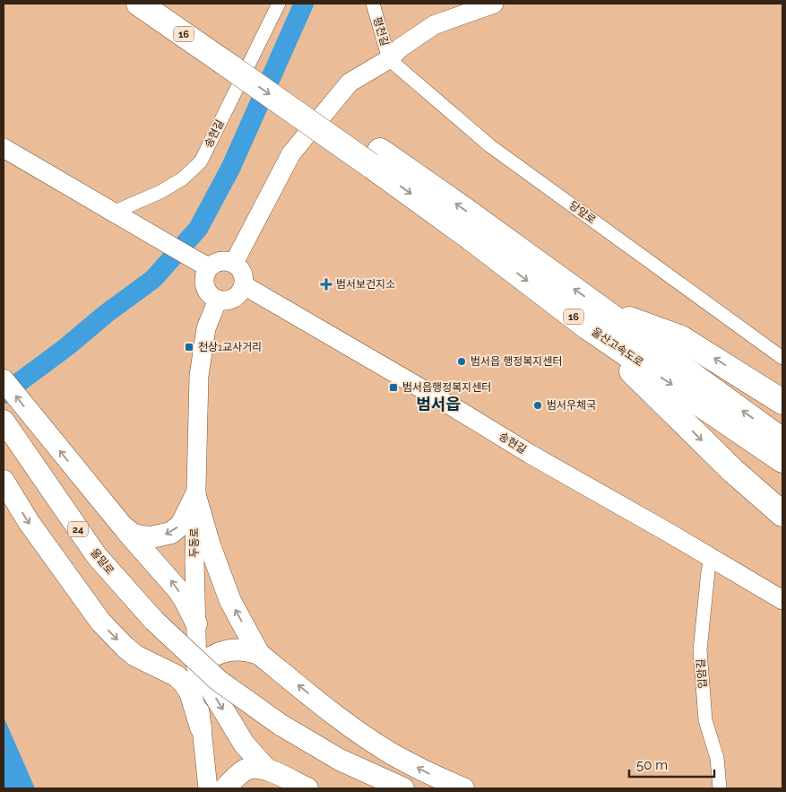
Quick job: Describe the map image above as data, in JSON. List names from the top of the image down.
{
  "streets": {
    "highway": ["16", "울산고속도로"],
    "main road": ["24", "울밀로"],
    "street": [
      "평천길",
      "송현길",
      "당앞로",
      "두동로",
      "입암길"
    ]
  },
  "crossings": [
    ["평천길", "당앞로"],
    ["16", "울산고속도로"],
    ["송현길", "두동로"],
    ["송현길", "입암길"]
  ],
  "districts": ["범서읍"],
  "places": {
    "health": ["범서보건지소"],
    "transit": ["천상1교사거리", "범서읍행정복지센터"],
    "other": ["범서읍 행정복지센터", "범서우체국"]
  },
  "scale_bar": "50 m"
}
